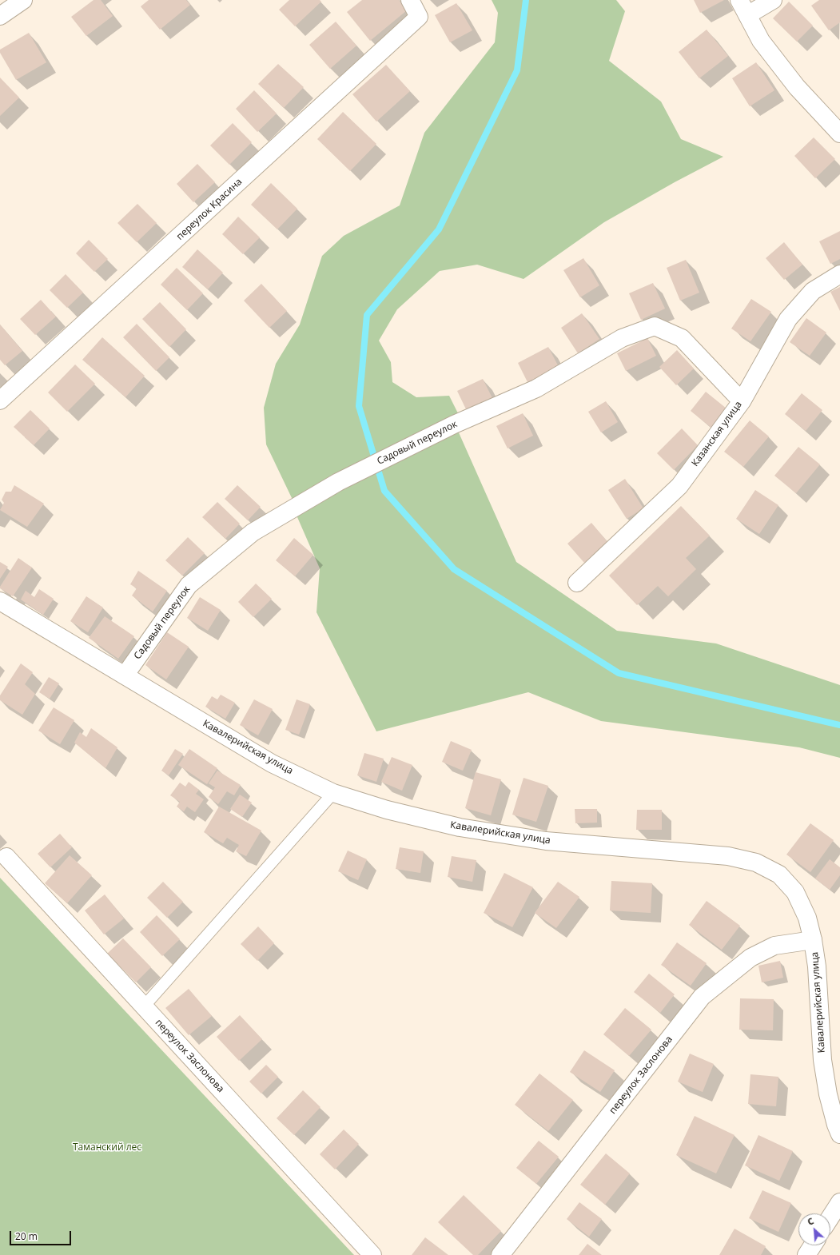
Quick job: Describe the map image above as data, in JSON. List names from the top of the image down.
{
  "streets": {
    "street": [
      "переулок Красина",
      "Казанская улица",
      "Садовый переулок",
      "Кавалерийская улица",
      "переулок Заслонова"
    ]
  },
  "crossings": [
    ["Казанская улица", "Садовый переулок"],
    ["Садовый переулок", "Кавалерийская улица"],
    ["Кавалерийская улица", "переулок Заслонова"]
  ],
  "parks": ["Таманский лес"],
  "scale_bar": "20 m",
  "north": "top left"
}
